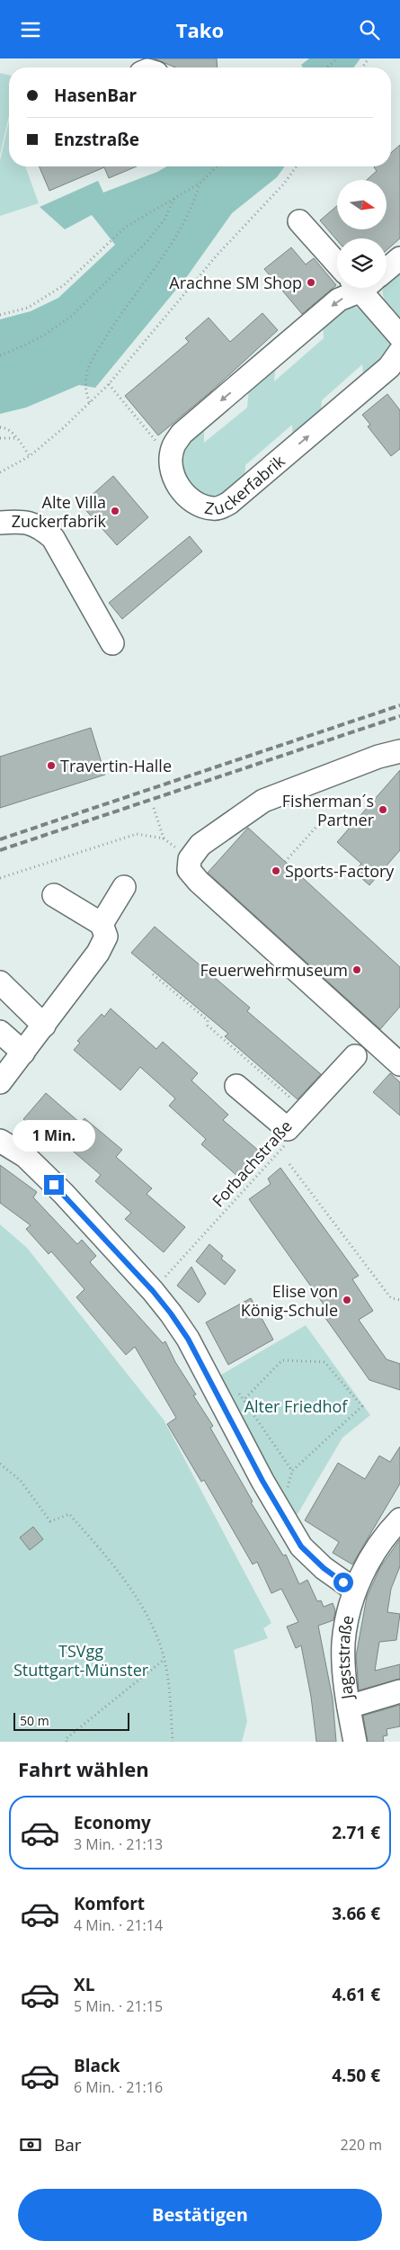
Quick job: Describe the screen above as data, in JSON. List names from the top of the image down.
{
  "streets": {
    "street": ["Zuckerfabrik", "Jagststraße"],
    "path": ["Forbachstraße"]
  },
  "one_way": ["Zuckerfabrik"],
  "parks": ["Alter Friedhof", "TSVgg Stuttgart-Münster"],
  "places": [
    "Arachne SM Shop",
    "Alte Villa Zuckerfabrik",
    "Travertin-Halle",
    "Fisherman´s Partner",
    "Sports-Factory",
    "Feuerwehrmuseum",
    "Elise von König-Schule"
  ],
  "scale_bar": "50 m",
  "north": "right",
  "page": {
    "header": "Tako",
    "banner": ["HasenBar", "Enzstraße"],
    "bubble": "1 Min.",
    "scale": "50 m",
    "heading": "Fahrt wählen",
    "list": [
      {
        "name": "Economy",
        "note": "3 Min. · 21:13",
        "value": "2.71 €"
      },
      {
        "name": "Komfort",
        "note": "4 Min. · 21:14",
        "value": "3.66 €"
      },
      {
        "name": "XL",
        "note": "5 Min. · 21:15",
        "value": "4.61 €"
      },
      {
        "name": "Black",
        "note": "6 Min. · 21:16",
        "value": "4.50 €"
      }
    ],
    "pay": ["Bar", "220 m"],
    "buttons": "Bestätigen"
  }
}
